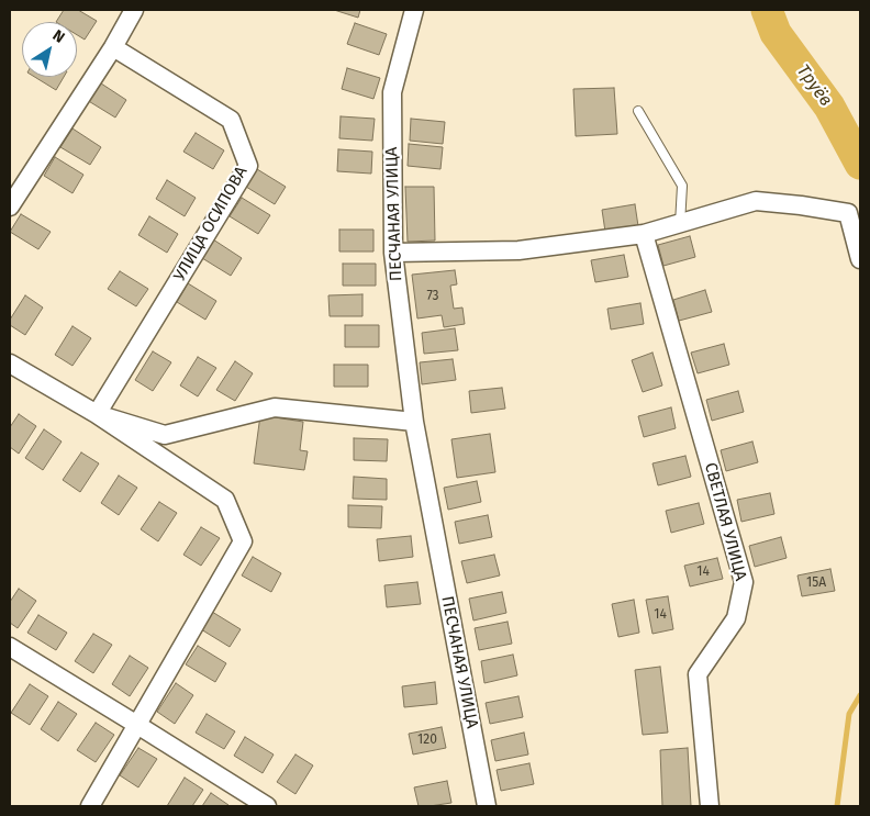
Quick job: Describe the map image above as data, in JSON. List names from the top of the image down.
{
  "streets": {
    "street": ["ПЕСЧАНАЯ УЛИЦА", "УЛИЦА ОСИПОВА", "СВЕТЛАЯ УЛИЦА"]
  },
  "water": ["Труёв"],
  "house_numbers": [
    "73",
    "14",
    "15А",
    "14",
    "120"
  ],
  "north": "top right"
}
